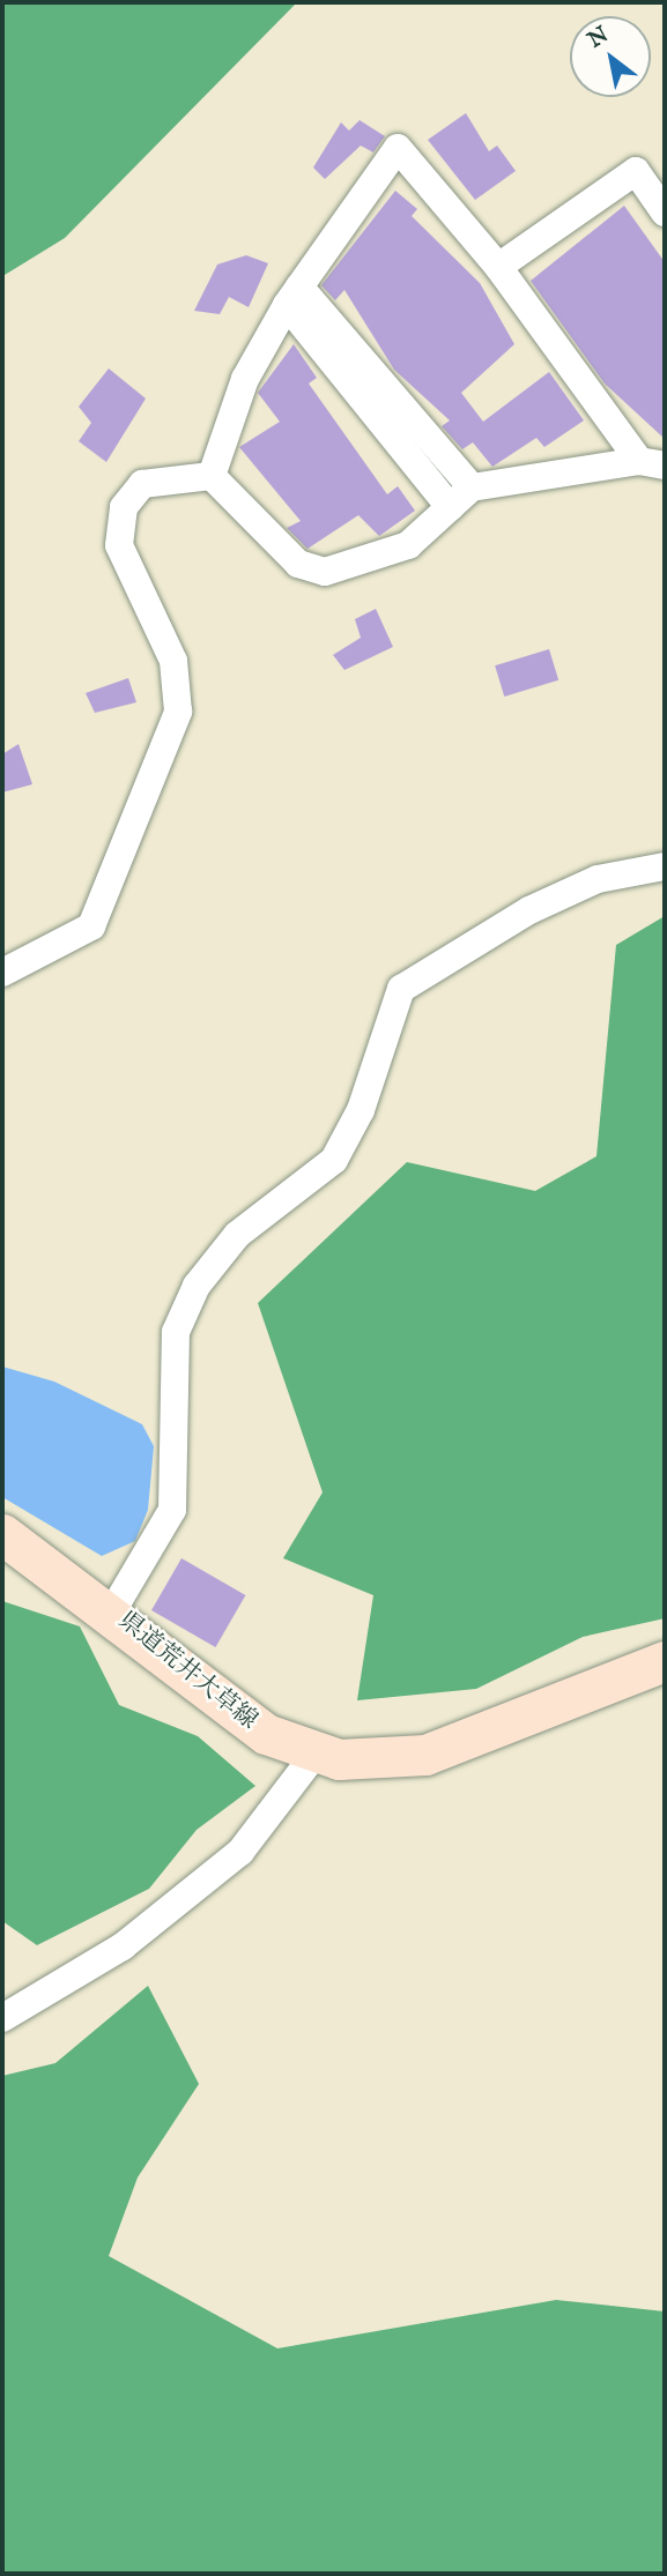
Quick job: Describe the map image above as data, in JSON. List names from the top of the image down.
{
  "streets": {
    "main road": ["県道荒井大草線"]
  },
  "north": "top left"
}
